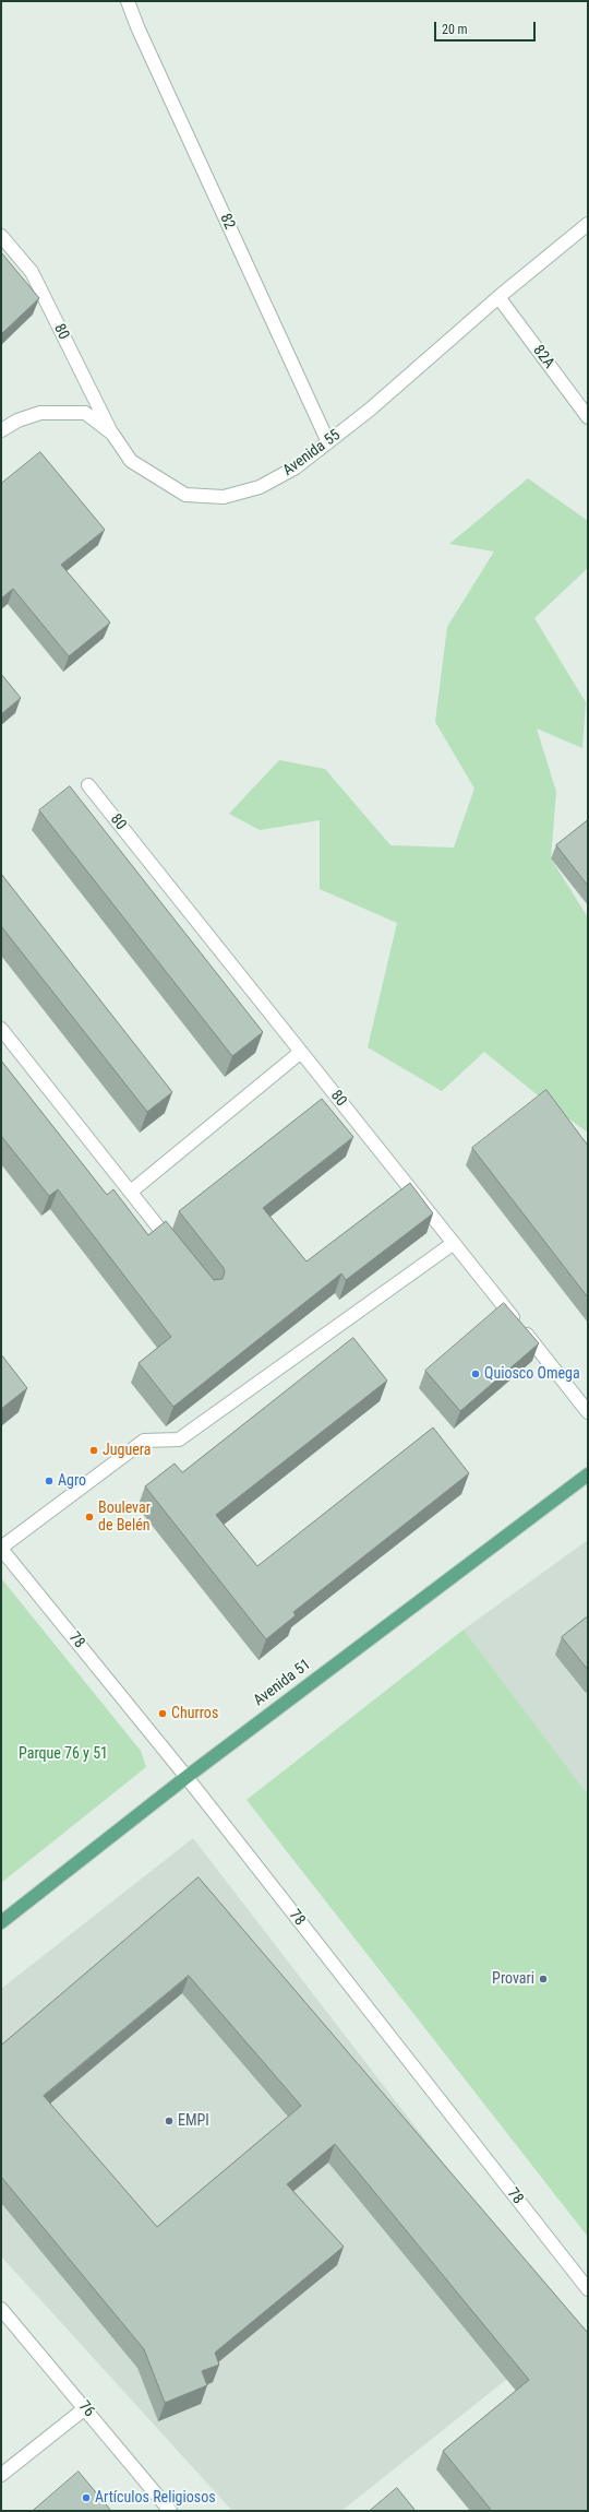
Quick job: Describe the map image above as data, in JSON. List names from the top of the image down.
{
  "streets": {
    "main road": ["Avenida 51"],
    "street": [
      "82",
      "80",
      "82A",
      "Avenida 55",
      "78",
      "76"
    ]
  },
  "crossings": [
    ["82", "Avenida 55"],
    ["80", "Avenida 55"],
    ["82A", "Avenida 55"],
    ["78", "Avenida 51"]
  ],
  "parks": ["Parque 76 y 51"],
  "places": [
    "Quiosco Omega",
    "Juguera",
    "Agro",
    "Boulevar de Belén",
    "Churros",
    "Provari",
    "EMPI",
    "Artículos Religiosos"
  ],
  "scale_bar": "20 m"
}
